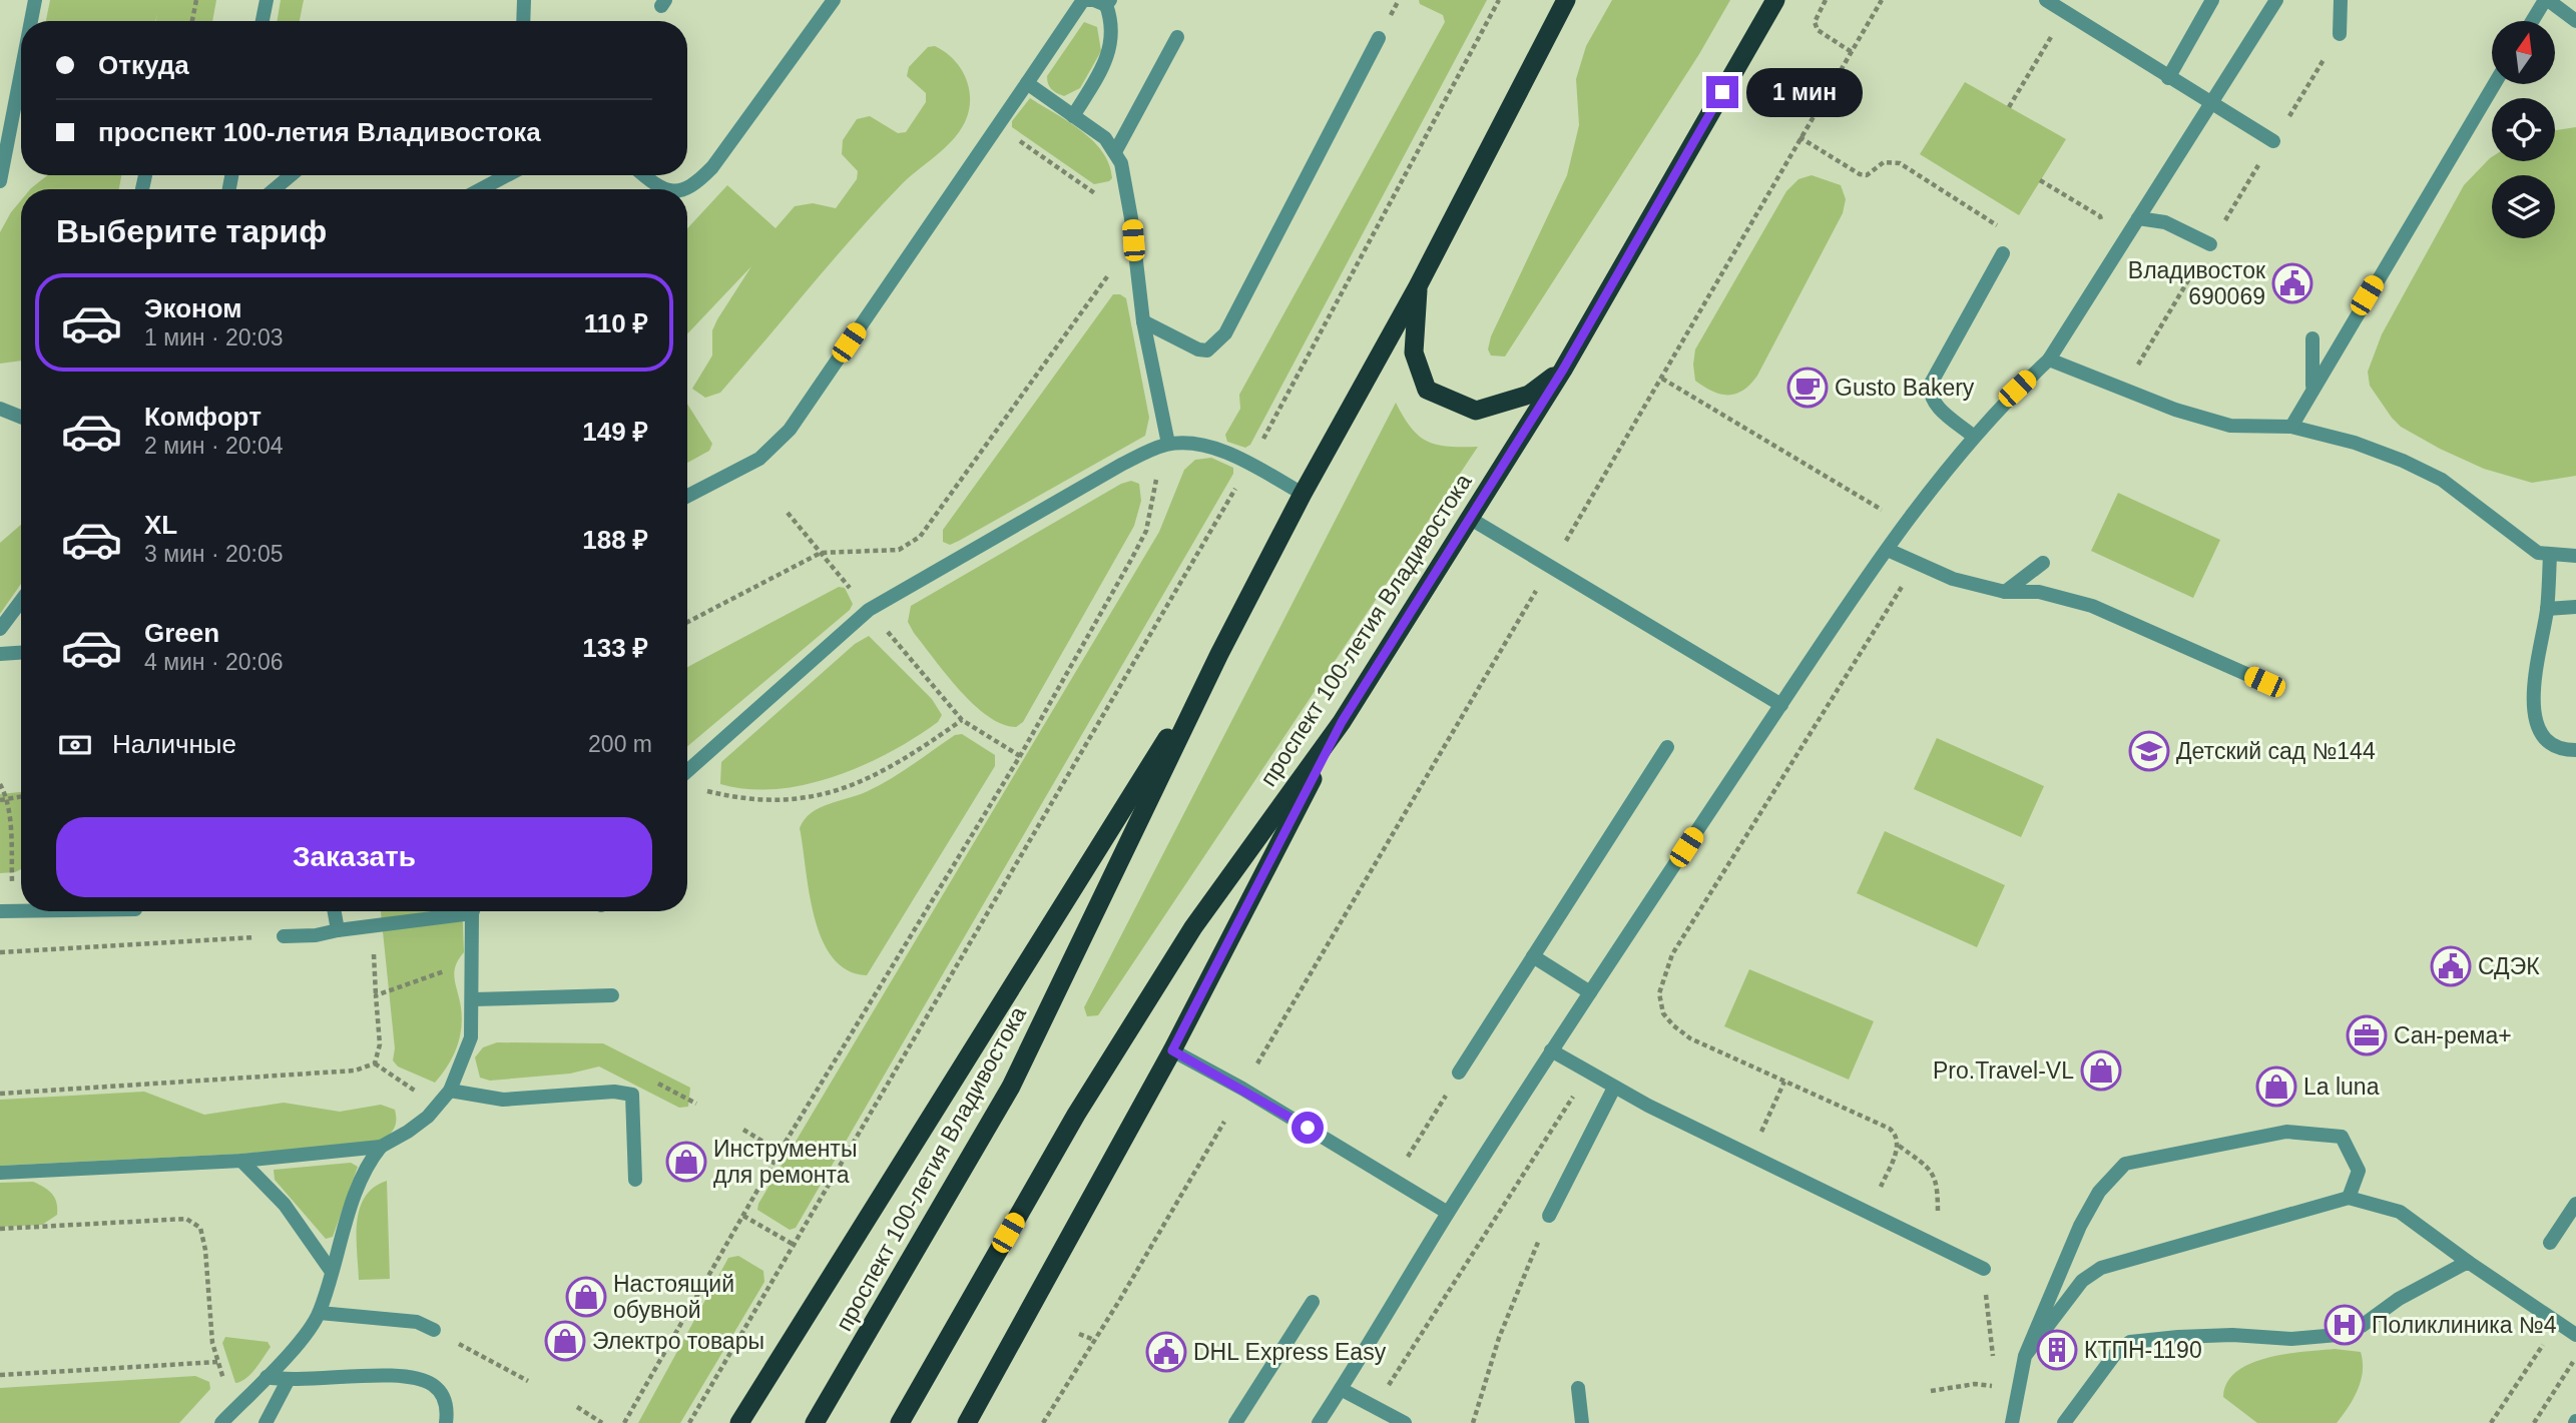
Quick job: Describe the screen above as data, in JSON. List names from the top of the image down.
{
  "streets": {
    "highway": ["проспект 100-летия Владивостока"]
  },
  "places": {
    "public building": ["Владивосток 690069", "СДЭК", "DHL Express Easy"],
    "cafe": ["Gusto Bakery"],
    "school or university": ["Детский сад №144"],
    "office": ["Сан-рема+"],
    "shop": [
      "Pro.Travel-VL",
      "La luna",
      "Инструменты для ремонта",
      "Настоящий обувной",
      "Электро товары"
    ],
    "hospital": ["Поликлиника №4"],
    "building": ["КТПН-1190"]
  },
  "north": "top",
  "page": {
    "banner": ["Откуда", "проспект 100-летия Владивостока"],
    "bubble": "1 мин",
    "heading": "Выберите тариф",
    "list": [
      {
        "name": "Эконом",
        "note": "1 мин · 20:03",
        "value": "110 ₽"
      },
      {
        "name": "Комфорт",
        "note": "2 мин · 20:04",
        "value": "149 ₽"
      },
      {
        "name": "XL",
        "note": "3 мин · 20:05",
        "value": "188 ₽"
      },
      {
        "name": "Green",
        "note": "4 мин · 20:06",
        "value": "133 ₽"
      }
    ],
    "pay": ["Наличные", "200 m"],
    "buttons": "Заказать"
  }
}
